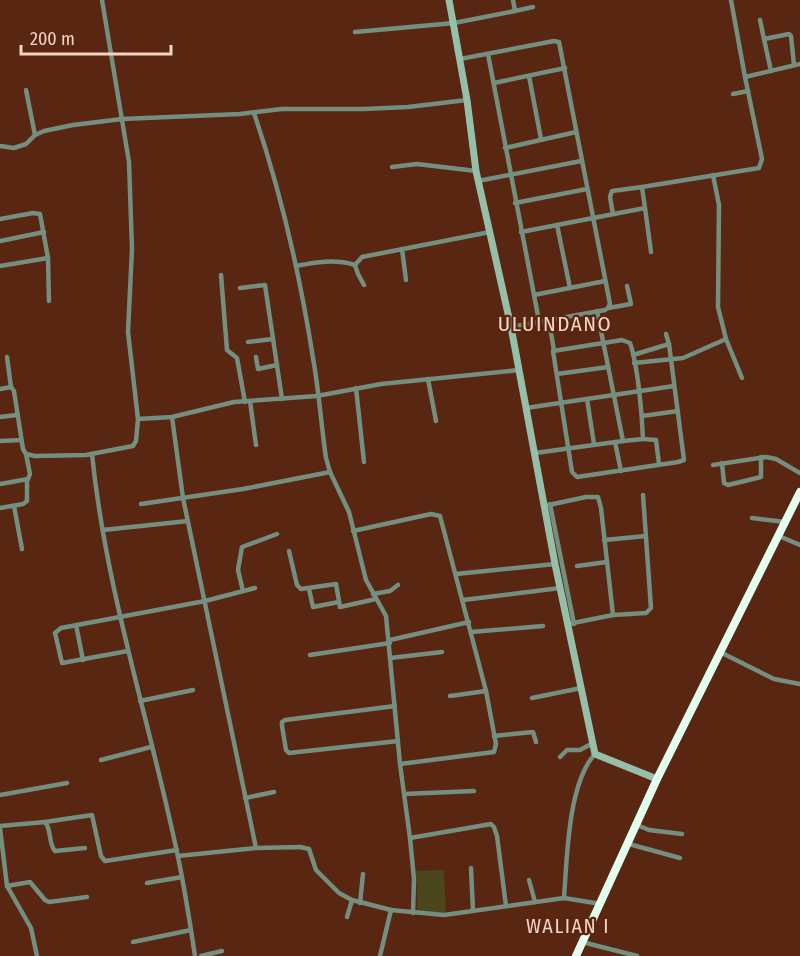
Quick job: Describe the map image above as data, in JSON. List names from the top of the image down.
{
  "districts": ["ULUINDANO", "WALIAN I"],
  "scale_bar": "200 m"
}
